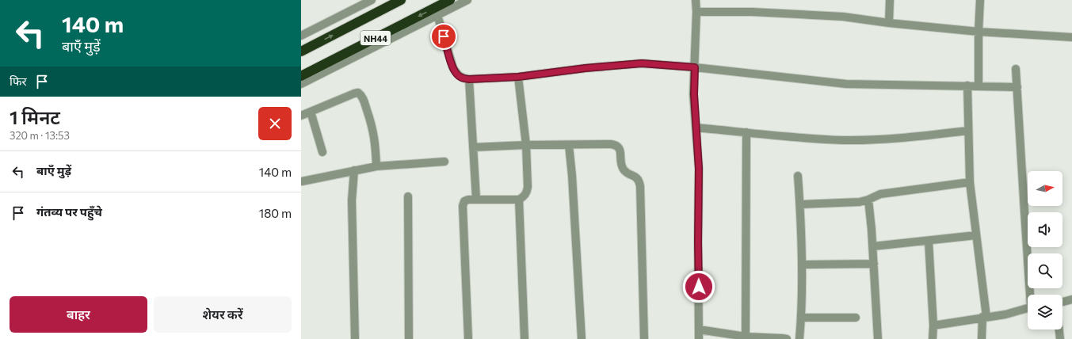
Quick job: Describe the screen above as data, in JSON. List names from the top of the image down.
{
  "streets": {
    "highway": ["NH44"]
  },
  "north": "right",
  "page": {
    "turn": ["140 m", "बाएँ मुड़ें"],
    "then": "फिर",
    "heading": ["1 मिनट", "320 m · 13:53"],
    "list": [
      {
        "name": "बाएँ मुड़ें",
        "value": "140 m"
      },
      {
        "name": "गंतव्य पर पहुँचे",
        "value": "180 m"
      }
    ],
    "buttons": ["बाहर", "शेयर करें"]
  }
}
